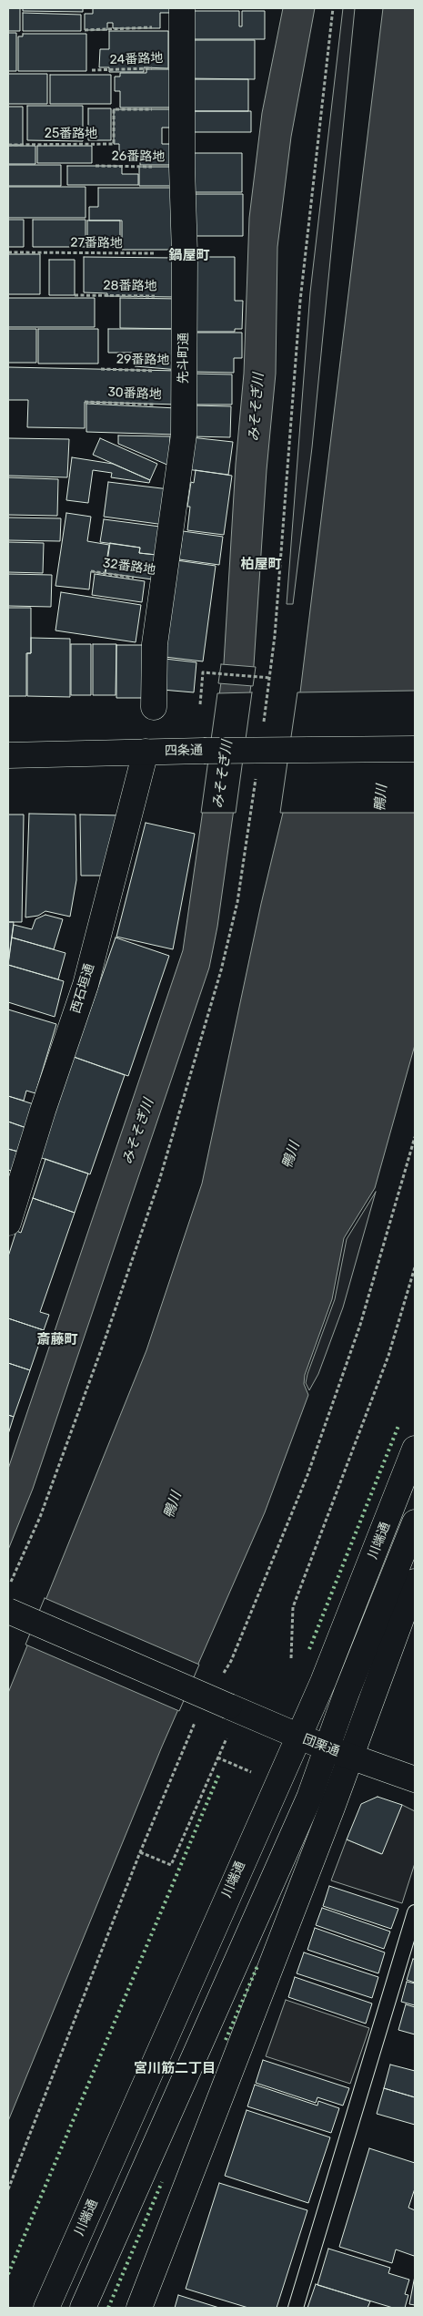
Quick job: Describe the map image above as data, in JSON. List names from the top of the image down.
{
  "streets": {
    "street": [
      "先斗町通",
      "四条通",
      "西石垣通",
      "川端通",
      "団栗通"
    ],
    "path": [
      "24番路地",
      "25番路地",
      "26番路地",
      "27番路地",
      "28番路地",
      "29番路地",
      "30番路地",
      "32番路地"
    ]
  },
  "crossings": [
    ["24番路地", "先斗町通"],
    ["25番路地", "先斗町通"],
    ["26番路地", "先斗町通"],
    ["27番路地", "先斗町通"],
    ["28番路地", "先斗町通"],
    ["先斗町通", "29番路地"],
    ["先斗町通", "30番路地"],
    ["先斗町通", "32番路地"],
    ["四条通", "西石垣通"],
    ["川端通", "団栗通"]
  ],
  "districts": [
    "鍋屋町",
    "柏屋町",
    "斎藤町",
    "宮川筋二丁目"
  ],
  "water": ["みそそぎ川", "鴨川"]
}
